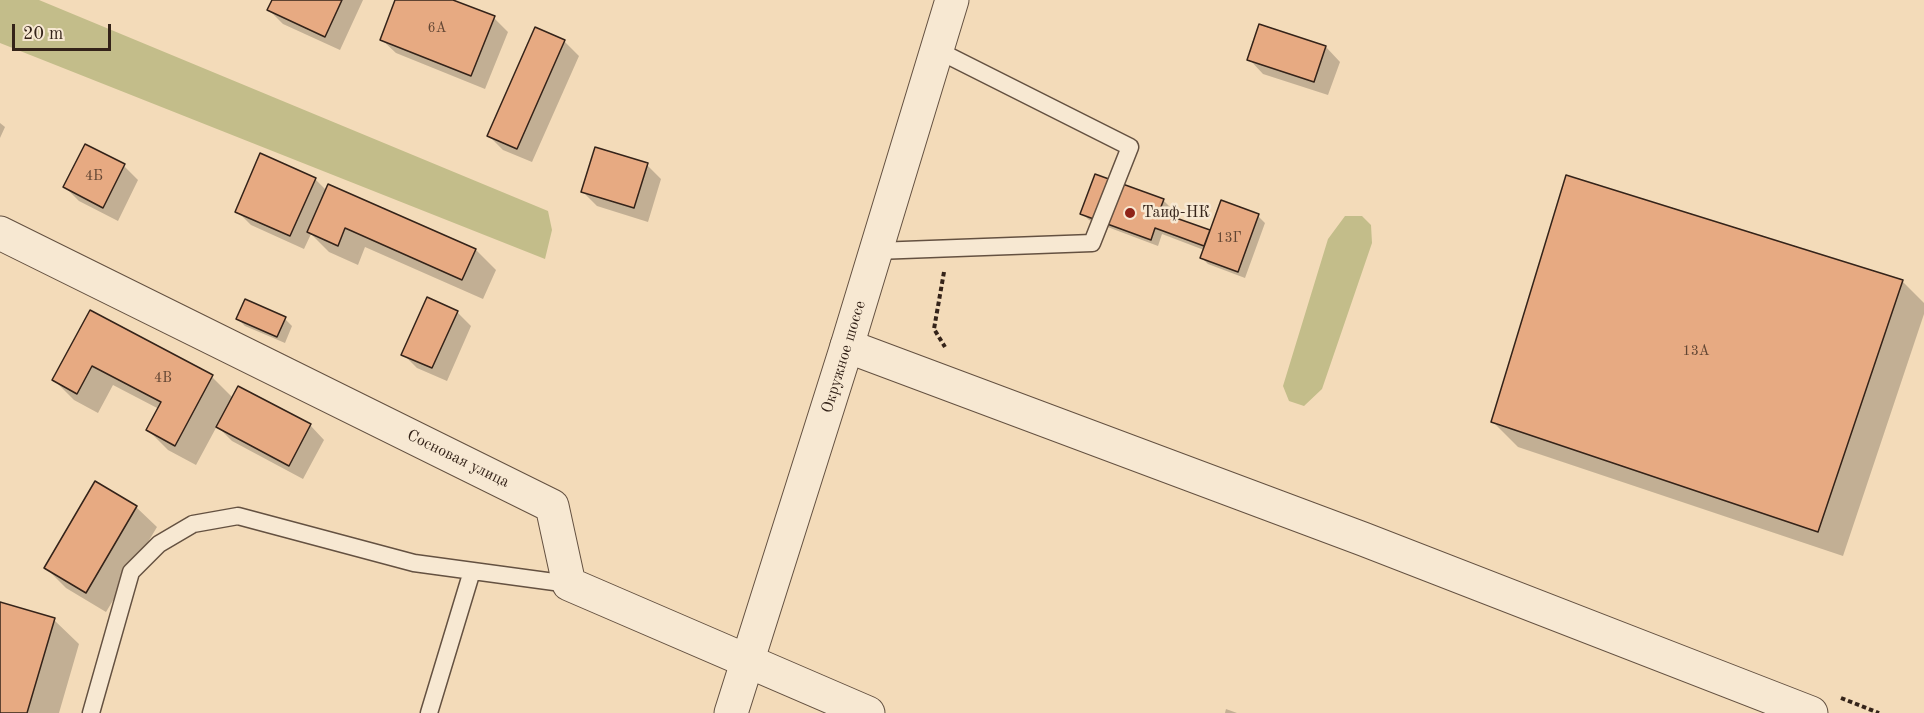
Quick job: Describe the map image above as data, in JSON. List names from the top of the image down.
{
  "streets": {
    "street": ["Окружное шоссе", "Сосновая улица"]
  },
  "places": ["Таиф-НК"],
  "house_numbers": [
    "6А",
    "4Б",
    "13Г",
    "13А",
    "4В"
  ],
  "scale_bar": "20 m"
}
